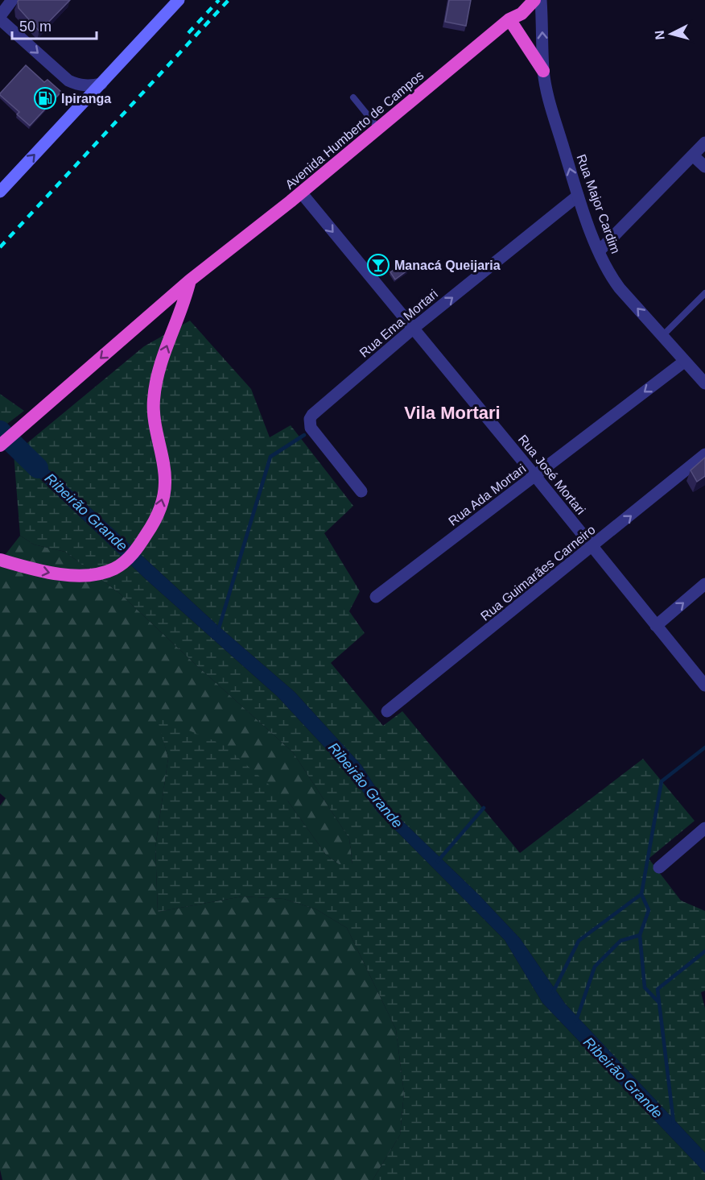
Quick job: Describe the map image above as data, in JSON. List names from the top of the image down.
{
  "streets": {
    "highway": ["Avenida Humberto de Campos"],
    "street": [
      "Rua Major Cardim",
      "Rua Ema Mortari",
      "Rua José Mortari",
      "Rua Ada Mortari",
      "Rua Guimarães Carneiro"
    ]
  },
  "crossings": [
    ["Avenida Humberto de Campos", "Rua José Mortari"],
    ["Rua Major Cardim", "Rua Ema Mortari"],
    ["Rua Major Cardim", "Rua Ada Mortari"],
    ["Rua Ema Mortari", "Rua José Mortari"],
    ["Rua José Mortari", "Rua Ada Mortari"],
    ["Rua José Mortari", "Rua Guimarães Carneiro"]
  ],
  "one_way": [
    "Avenida Humberto de Campos",
    "Rua Major Cardim",
    "Rua Ema Mortari",
    "Rua Ada Mortari"
  ],
  "districts": ["Vila Mortari"],
  "water": ["Ribeirão Grande"],
  "places": {
    "fuel station": ["Ipiranga"],
    "bar": ["Manacá Queijaria"]
  },
  "scale_bar": "50 m",
  "north": "left"
}
